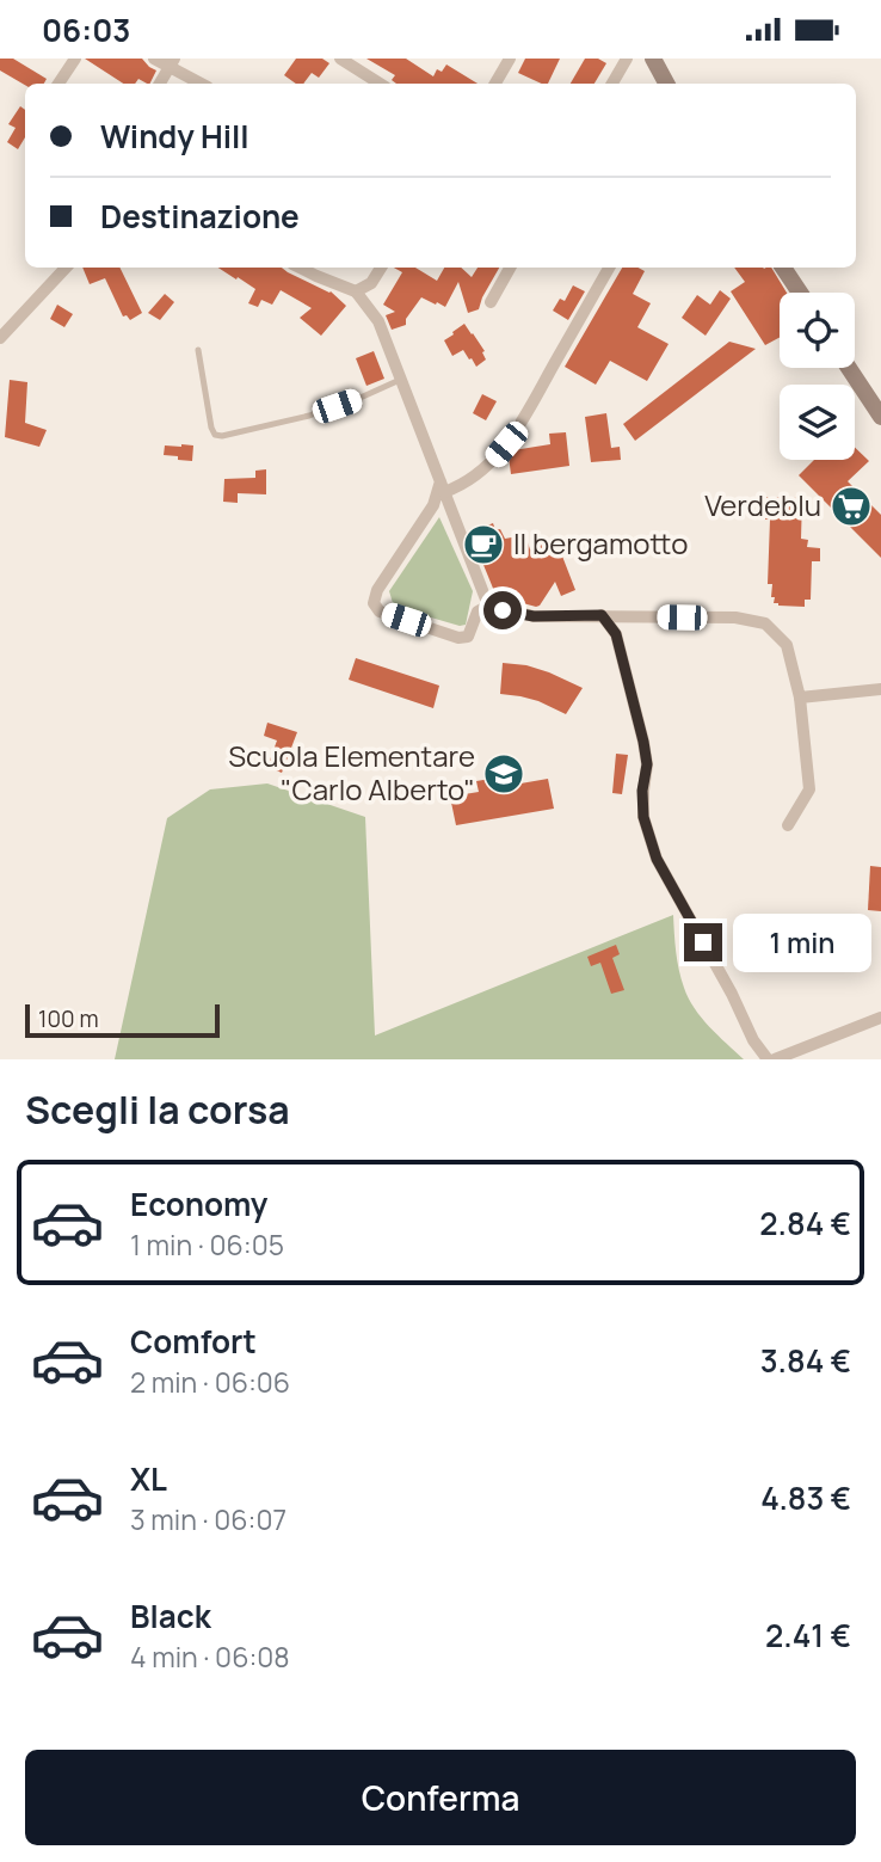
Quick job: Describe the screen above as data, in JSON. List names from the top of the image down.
{
  "places": {
    "supermarket": ["Verdeblu"],
    "cafe": ["Il bergamotto"],
    "school or university": ["Scuola Elementare \"Carlo Alberto\""]
  },
  "scale_bar": "100 m",
  "page": {
    "status": "06:03",
    "banner": ["Windy Hill", "Destinazione"],
    "bubble": "1 min",
    "scale": "100 m",
    "heading": "Scegli la corsa",
    "list": [
      {
        "name": "Economy",
        "note": "1 min · 06:05",
        "value": "2.84 €"
      },
      {
        "name": "Comfort",
        "note": "2 min · 06:06",
        "value": "3.84 €"
      },
      {
        "name": "XL",
        "note": "3 min · 06:07",
        "value": "4.83 €"
      },
      {
        "name": "Black",
        "note": "4 min · 06:08",
        "value": "2.41 €"
      }
    ],
    "buttons": "Conferma"
  }
}
